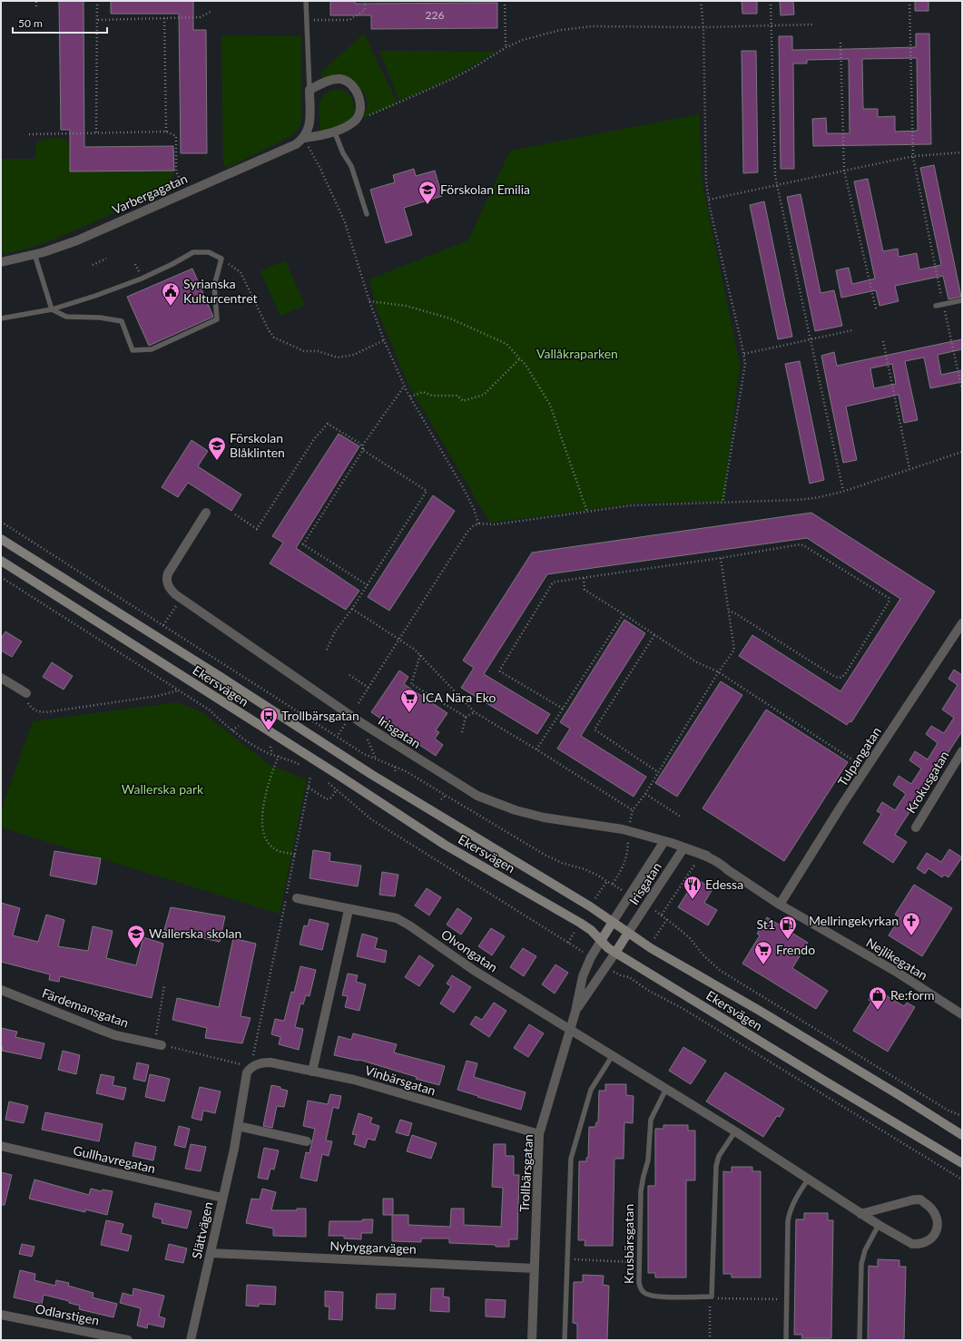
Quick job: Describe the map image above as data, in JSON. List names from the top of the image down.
{
  "streets": {
    "main road": ["Ekersvägen"],
    "street": [
      "Varbergagatan",
      "Irisgatan",
      "Tulpangatan",
      "Krokusgatan",
      "Olvongatan",
      "Nejlikegatan",
      "Färdemansgatan",
      "Vinbärsgatan",
      "Gullhavregatan",
      "Trollbärsgatan",
      "Slättvägen",
      "Nybyggarvägen",
      "Odlarstigen"
    ],
    "lane": ["Krusbärsgatan"]
  },
  "crossings": [
    ["Ekersvägen", "Irisgatan"],
    ["Ekersvägen", "Trollbärsgatan"],
    ["Irisgatan", "Nejlikegatan"],
    ["Tulpangatan", "Nejlikegatan"],
    ["Olvongatan", "Trollbärsgatan"],
    ["Vinbärsgatan", "Trollbärsgatan"],
    ["Vinbärsgatan", "Slättvägen"],
    ["Gullhavregatan", "Slättvägen"],
    ["Trollbärsgatan", "Nybyggarvägen"],
    ["Slättvägen", "Nybyggarvägen"]
  ],
  "parks": ["Vallåkraparken", "Wallerska park"],
  "places": {
    "school or university": ["Förskolan Emilia", "Förskolan Blåklinten", "Wallerska skolan"],
    "public building": ["Syrianska Kulturcentret"],
    "supermarket": ["ICA Nära Eko", "Frendo"],
    "bus stop": ["Trollbärsgatan"],
    "restaurant": ["Edessa"],
    "church": ["Mellringekyrkan"],
    "fuel station": ["St1"],
    "shop": ["Re:form"]
  },
  "house_numbers": ["226"],
  "scale_bar": "50 m"
}
